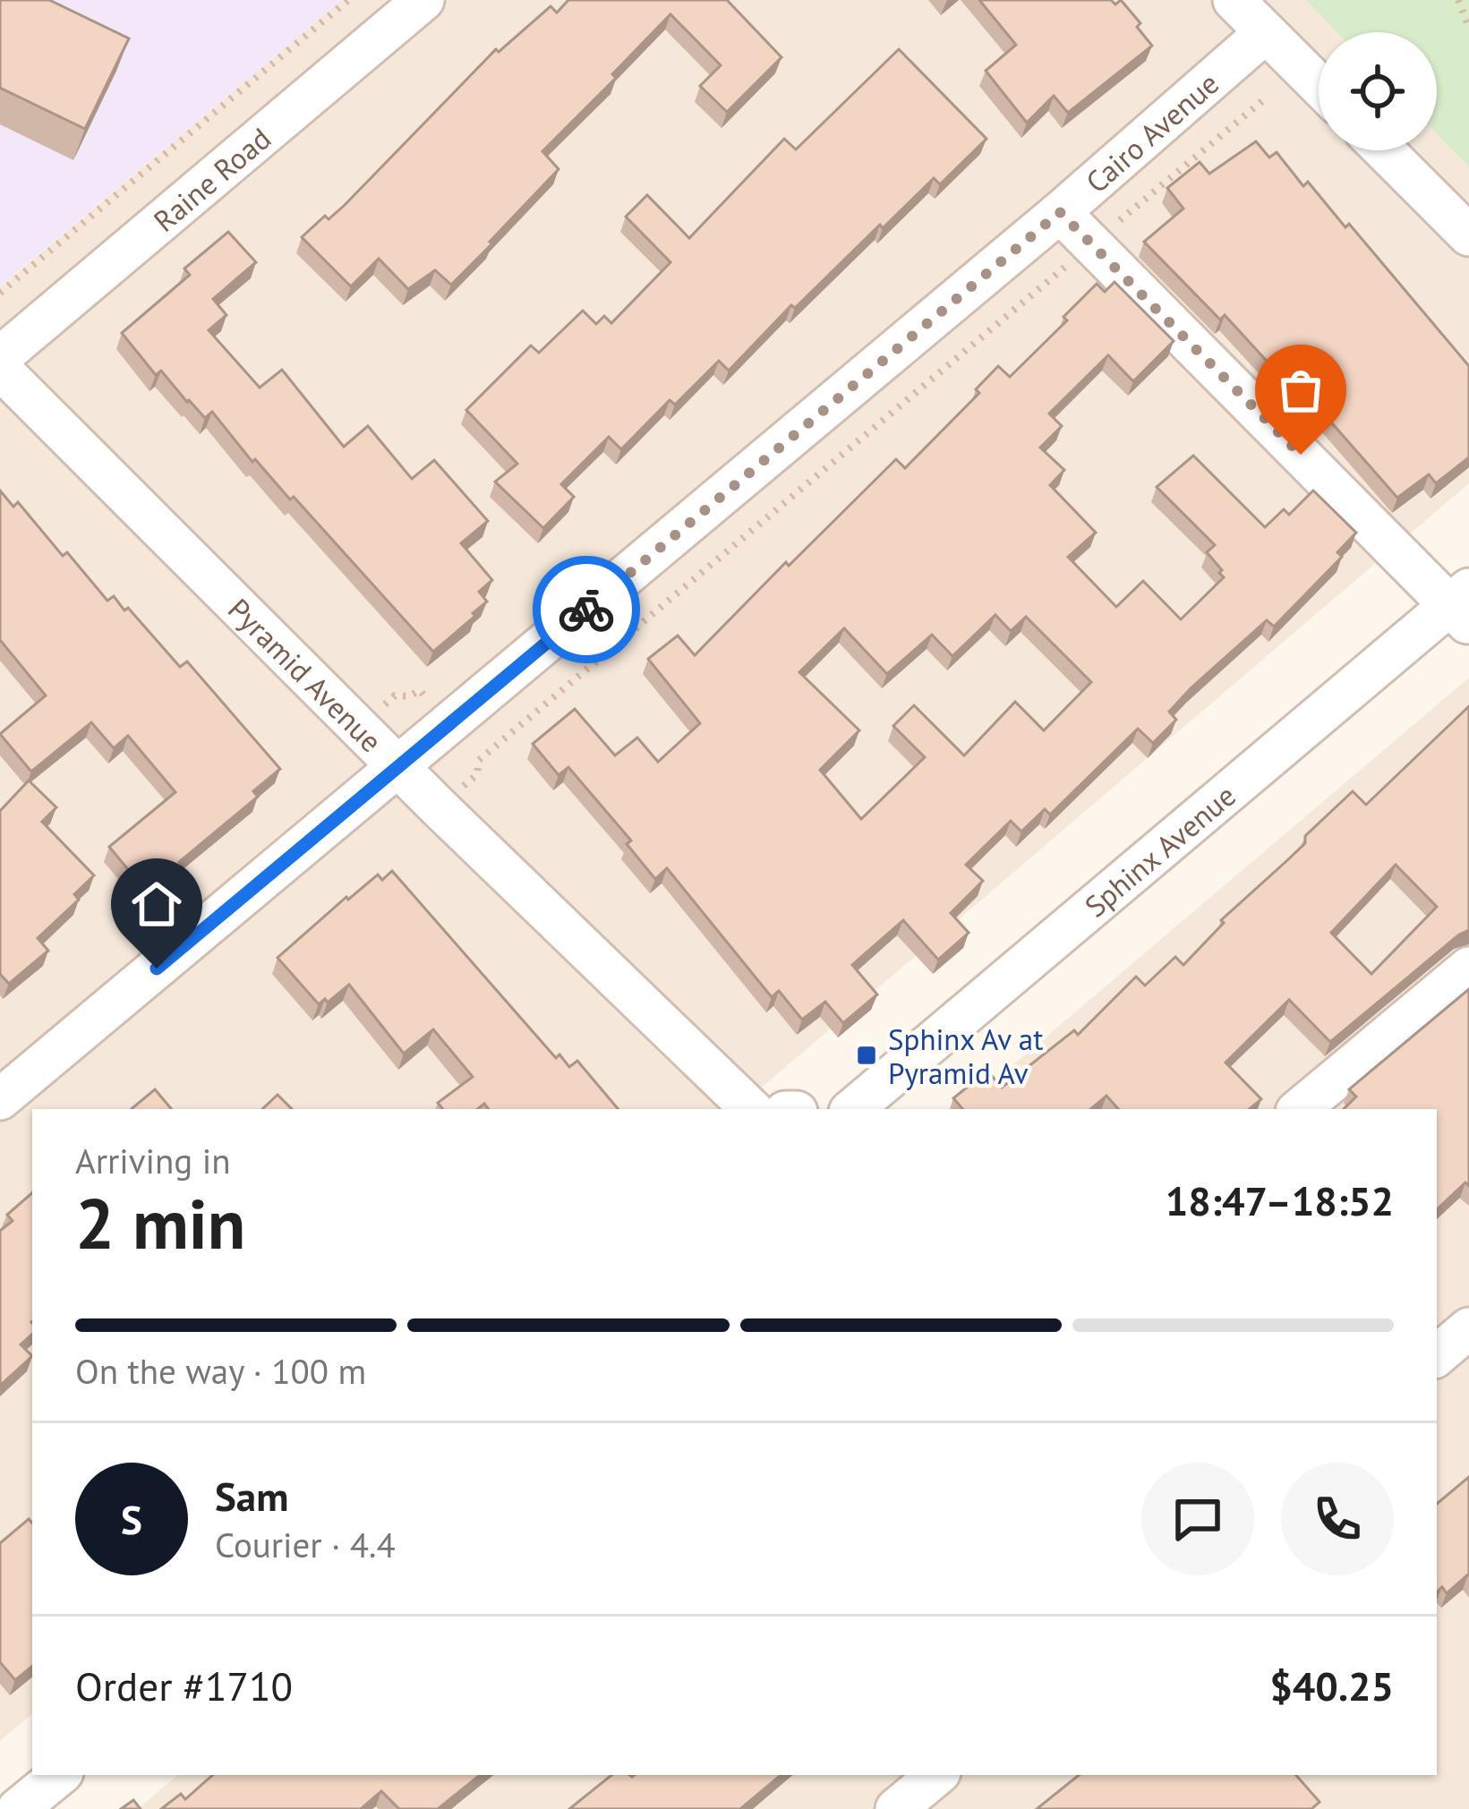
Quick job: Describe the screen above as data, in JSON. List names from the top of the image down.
{
  "streets": {
    "street": [
      "Cairo Avenue",
      "Raine Road",
      "Pyramid Avenue",
      "Sphinx Avenue"
    ]
  },
  "crossings": [
    ["Cairo Avenue", "Pyramid Avenue"]
  ],
  "places": {
    "transit": ["Sphinx Av at Pyramid Av"]
  },
  "page": {
    "heading": ["2 min", "Arriving in", "18:47–18:52"],
    "panel": [
      "Sam",
      "Courier · 4.4",
      "Order #1710",
      "$40.25"
    ],
    "bar": "On the way · 100 m",
    "round": "S"
  }
}
